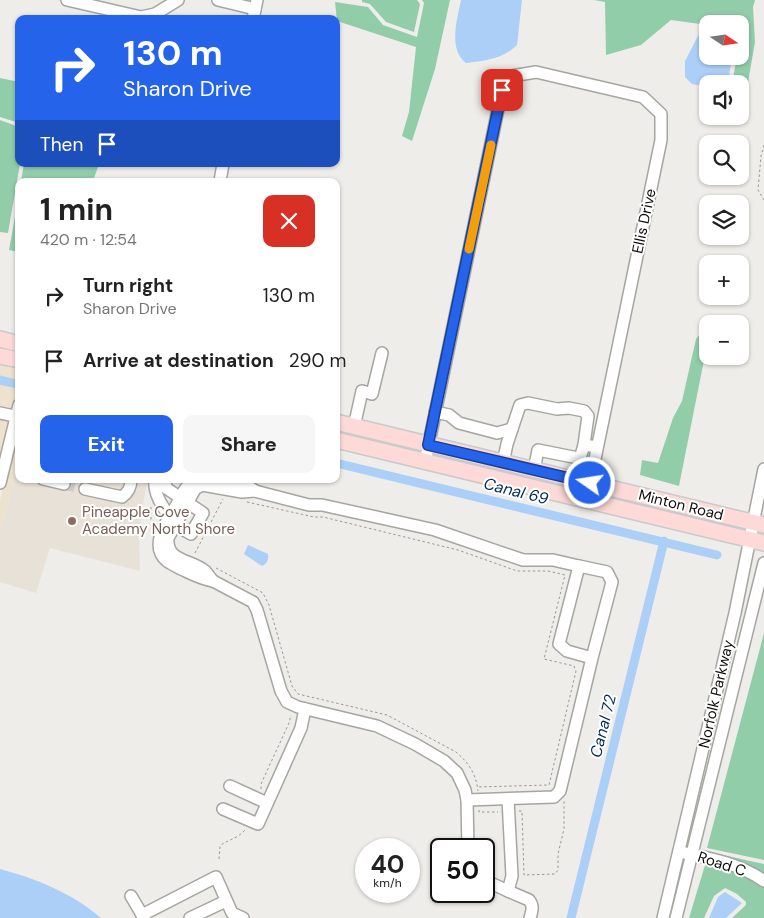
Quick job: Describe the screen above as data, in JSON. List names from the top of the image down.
{
  "streets": {
    "main road": ["Minton Road"],
    "street": ["Ellis Drive", "Norfolk Parkway", "Road C"]
  },
  "crossings": [
    ["Ellis Drive", "Minton Road"],
    ["Minton Road", "Norfolk Parkway"],
    ["Norfolk Parkway", "Road C"]
  ],
  "water": ["Canal 69", "Canal 72"],
  "places": ["Pineapple Cove Academy North Shore"],
  "north": "right",
  "page": {
    "map_buttons": ["+", "−"],
    "turn": ["130 m", "Sharon Drive"],
    "then": "Then",
    "heading": ["1 min", "420 m · 12:54"],
    "list": [
      {
        "name": "Turn right",
        "note": "Sharon Drive",
        "value": "130 m"
      },
      {
        "name": "Arrive at destination",
        "value": "290 m"
      }
    ],
    "buttons": ["Exit", "Share"],
    "speed": "40 km/h",
    "limit": "50"
  }
}
